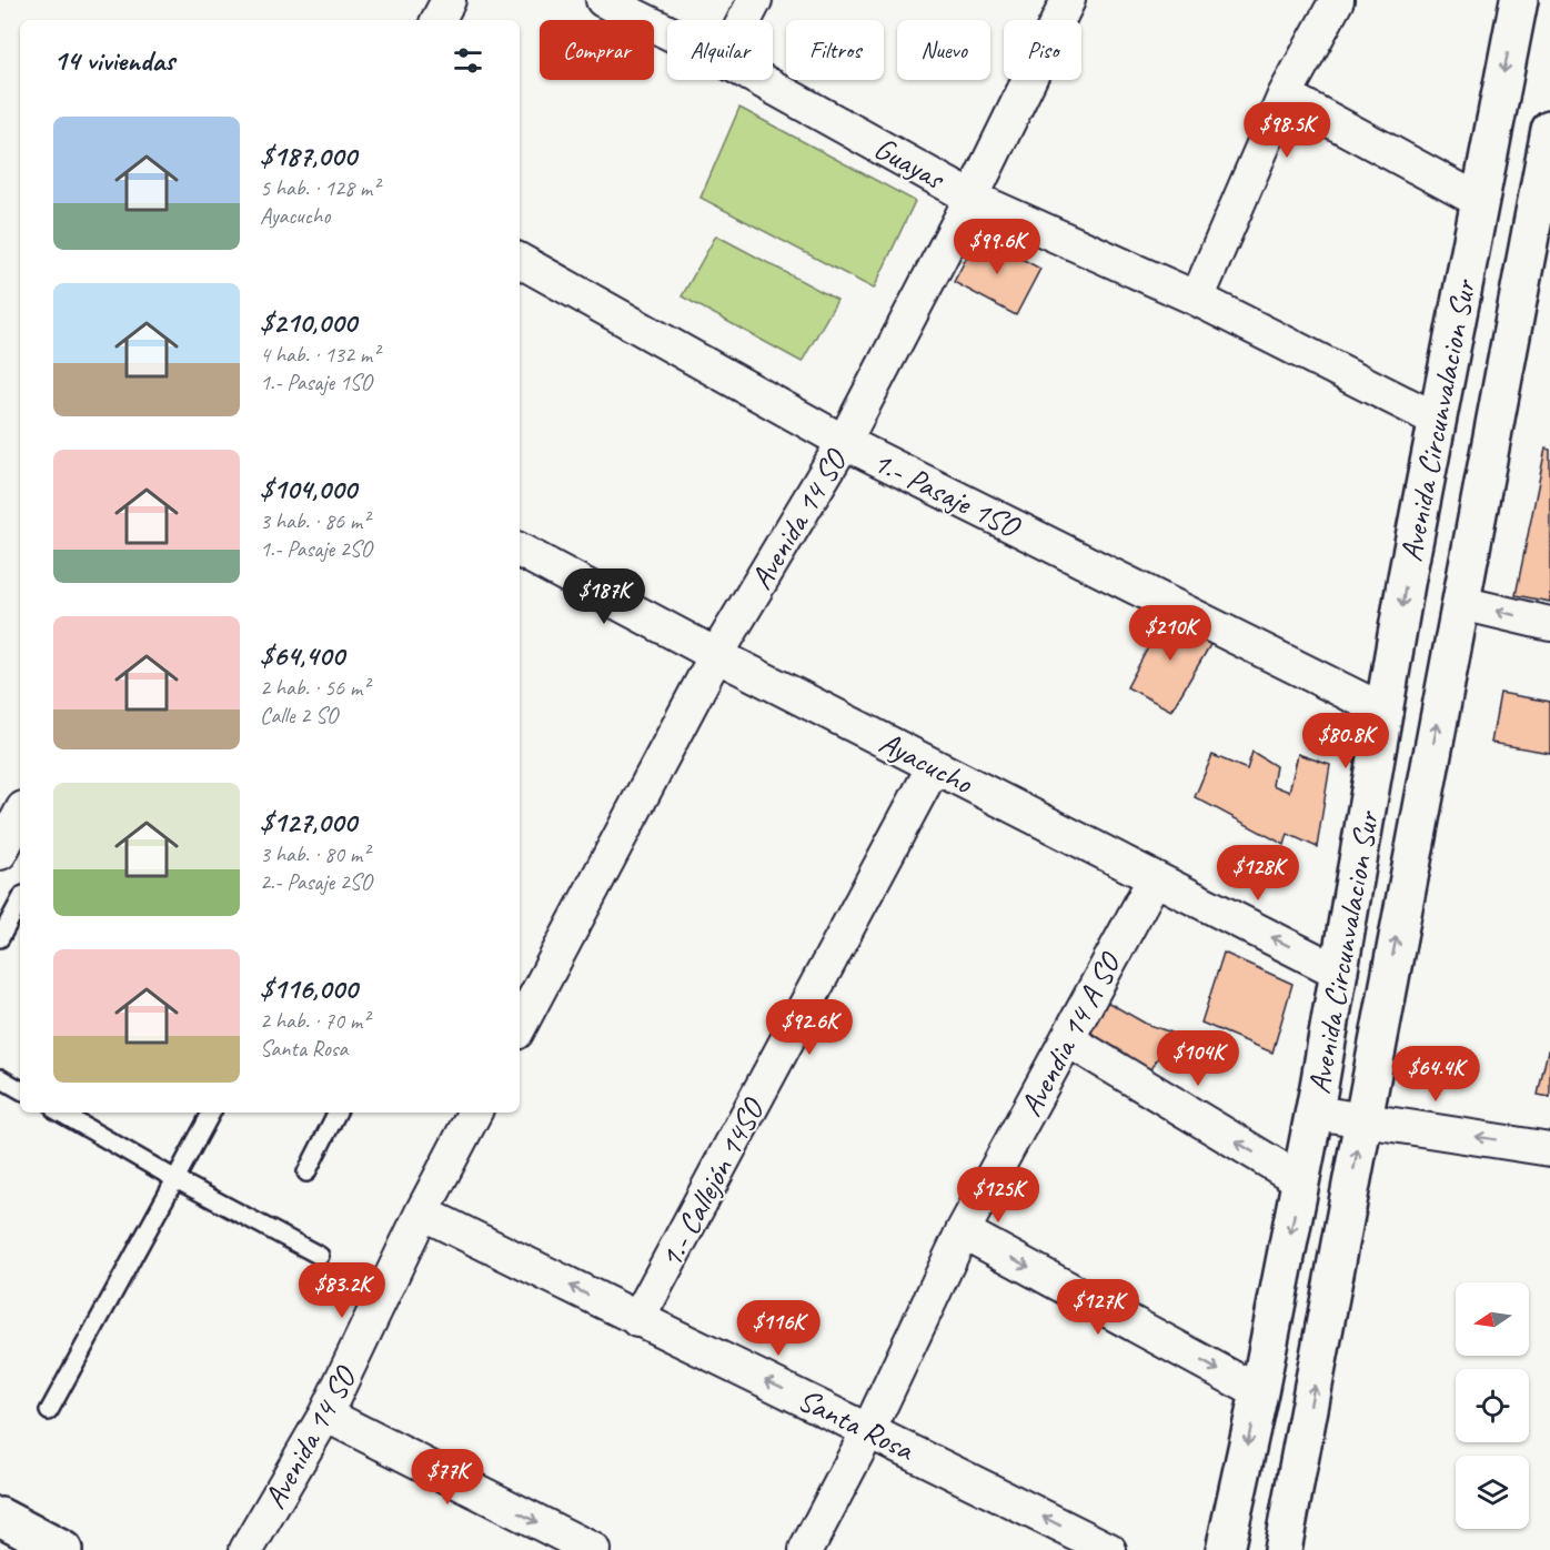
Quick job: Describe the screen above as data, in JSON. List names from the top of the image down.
{
  "streets": {
    "main road": ["Avenida Circunvalacion Sur"],
    "street": [
      "Guayas",
      "1.- Pasaje 1SO",
      "Avenida 14 SO",
      "Ayacucho",
      "Avendia 14 A SO",
      "1.- Callejón 14SO",
      "Santa Rosa"
    ]
  },
  "crossings": [
    ["Guayas", "Avenida Circunvalacion Sur"],
    ["Guayas", "Avenida 14 SO"],
    ["Avenida Circunvalacion Sur", "1.- Pasaje 1SO"],
    ["Avenida Circunvalacion Sur", "Ayacucho"],
    ["1.- Pasaje 1SO", "Avenida 14 SO"],
    ["Avenida 14 SO", "Ayacucho"],
    ["Avenida 14 SO", "Santa Rosa"],
    ["Ayacucho", "Avendia 14 A SO"],
    ["Ayacucho", "1.- Callejón 14SO"],
    ["Avendia 14 A SO", "Santa Rosa"],
    ["1.- Callejón 14SO", "Santa Rosa"]
  ],
  "north": "left",
  "page": {
    "chip": [
      "Comprar",
      "Alquilar",
      "Filtros",
      "Nuevo",
      "Piso"
    ],
    "heading": "14 viviendas",
    "list": [
      {
        "name": "$187,000",
        "note": "5 hab. · 128 m² · Ayacucho"
      },
      {
        "name": "$210,000",
        "note": "4 hab. · 132 m² · 1.- Pasaje 1SO"
      },
      {
        "name": "$104,000",
        "note": "3 hab. · 86 m² · 1.- Pasaje 2SO"
      },
      {
        "name": "$64,400",
        "note": "2 hab. · 56 m² · Calle 2 SO"
      },
      {
        "name": "$127,000",
        "note": "3 hab. · 80 m² · 2.- Pasaje 2SO"
      },
      {
        "name": "$116,000",
        "note": "2 hab. · 70 m² · Santa Rosa"
      }
    ],
    "price": [
      "$98.5K",
      "$99.6K",
      "$187K",
      "$210K",
      "$80.8K",
      "$128K",
      "$92.6K",
      "$104K",
      "$64.4K",
      "$125K",
      "$83.2K",
      "$127K",
      "$116K",
      "$77K"
    ]
  }
}
